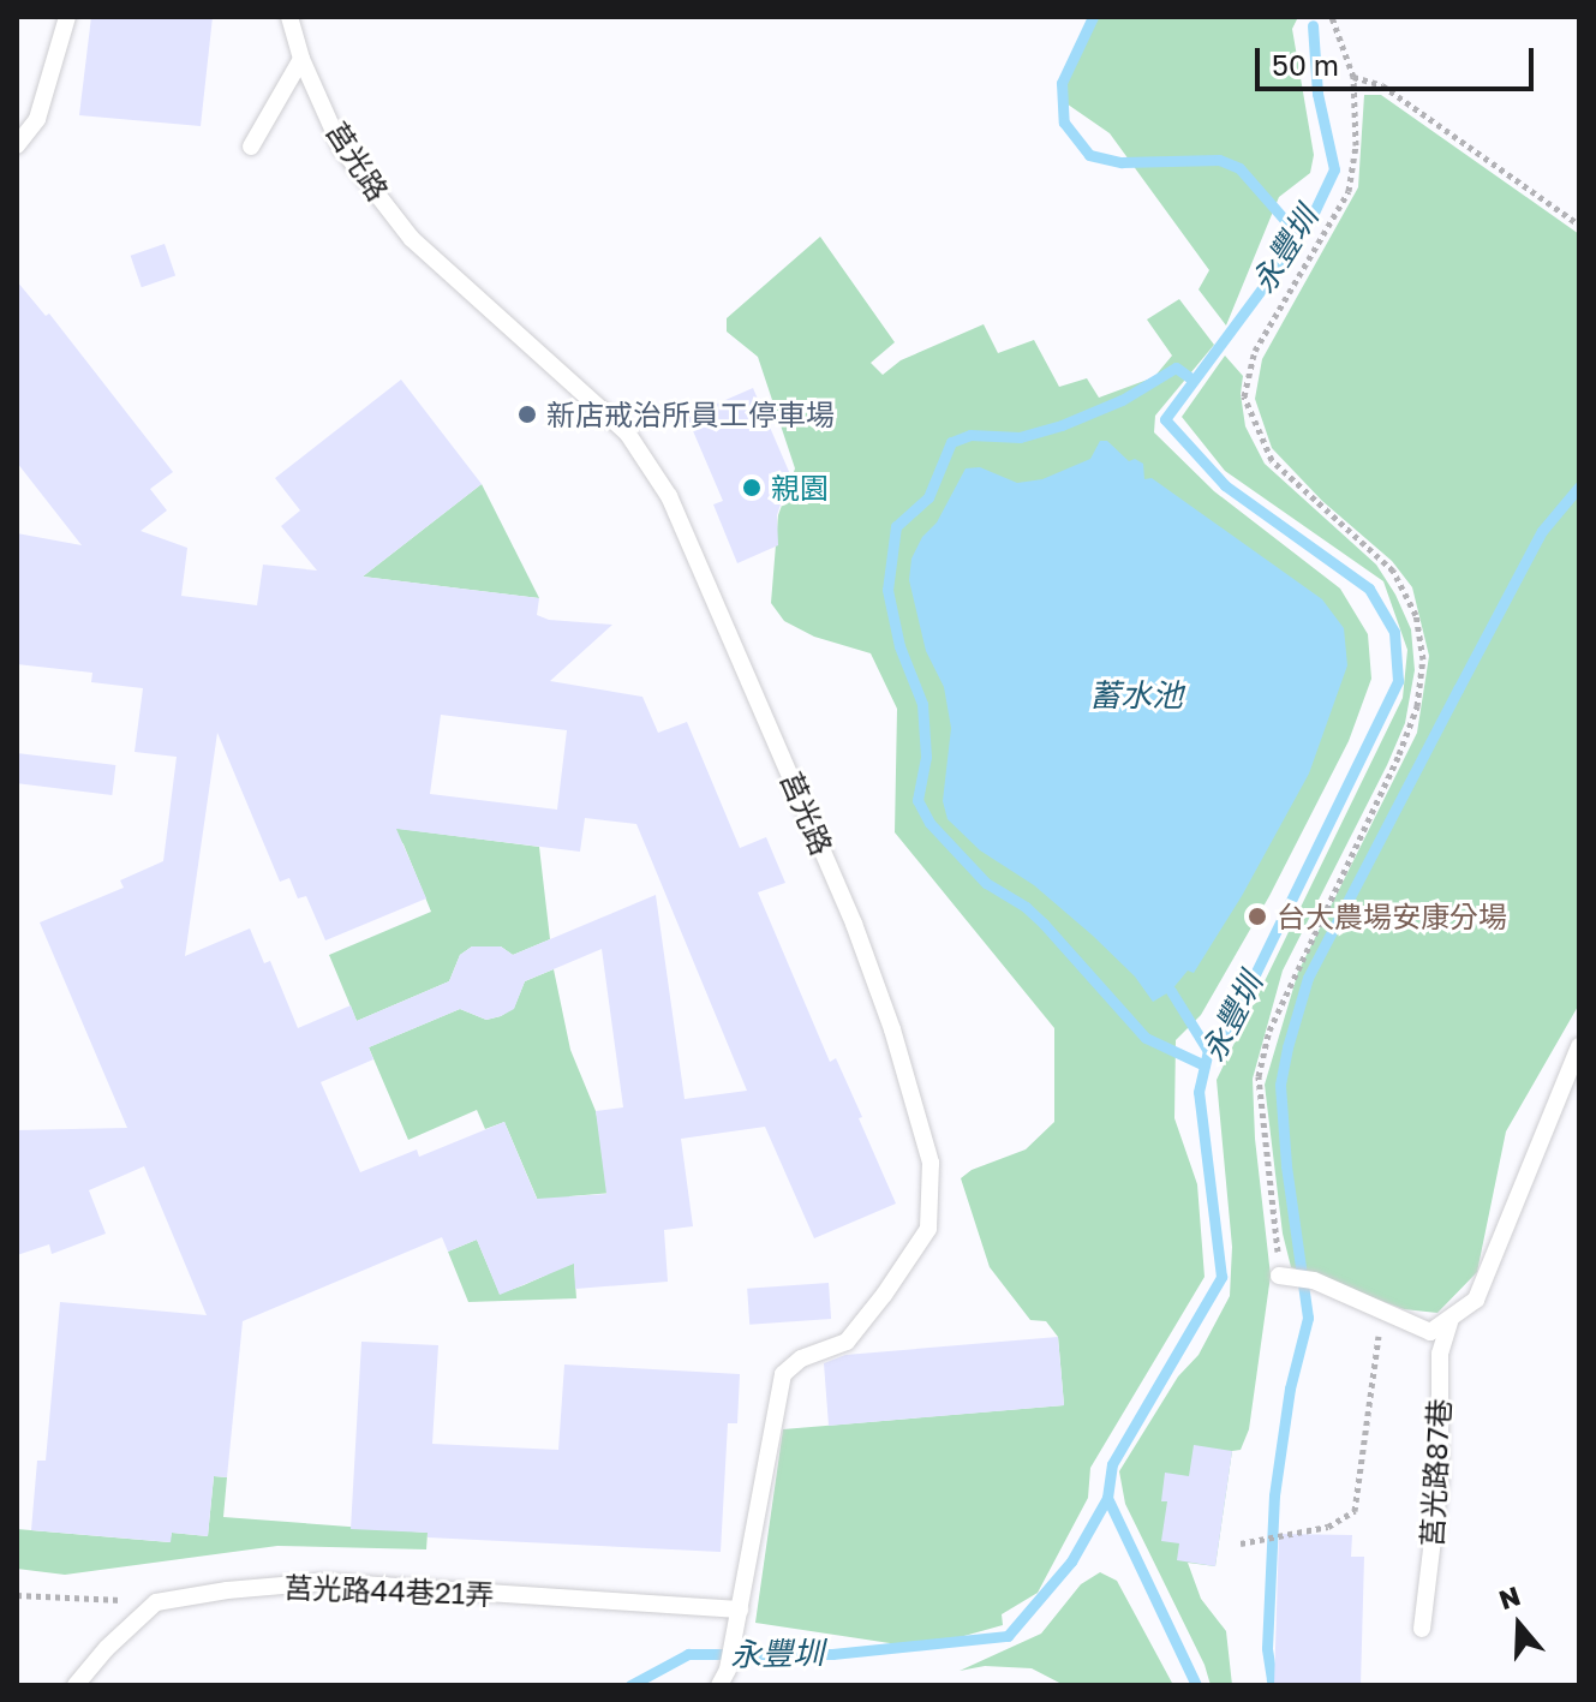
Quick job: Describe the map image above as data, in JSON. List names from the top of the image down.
{
  "streets": {
    "lane": ["莒光路", "莒光路87巷", "莒光路44巷21弄"]
  },
  "crossings": [
    ["莒光路", "莒光路44巷21弄"]
  ],
  "water": ["永豐圳", "蓄水池"],
  "places": ["新店戒治所員工停車場", "親園", "台大農場安康分場"],
  "scale_bar": "50 m",
  "north": "top"
}
